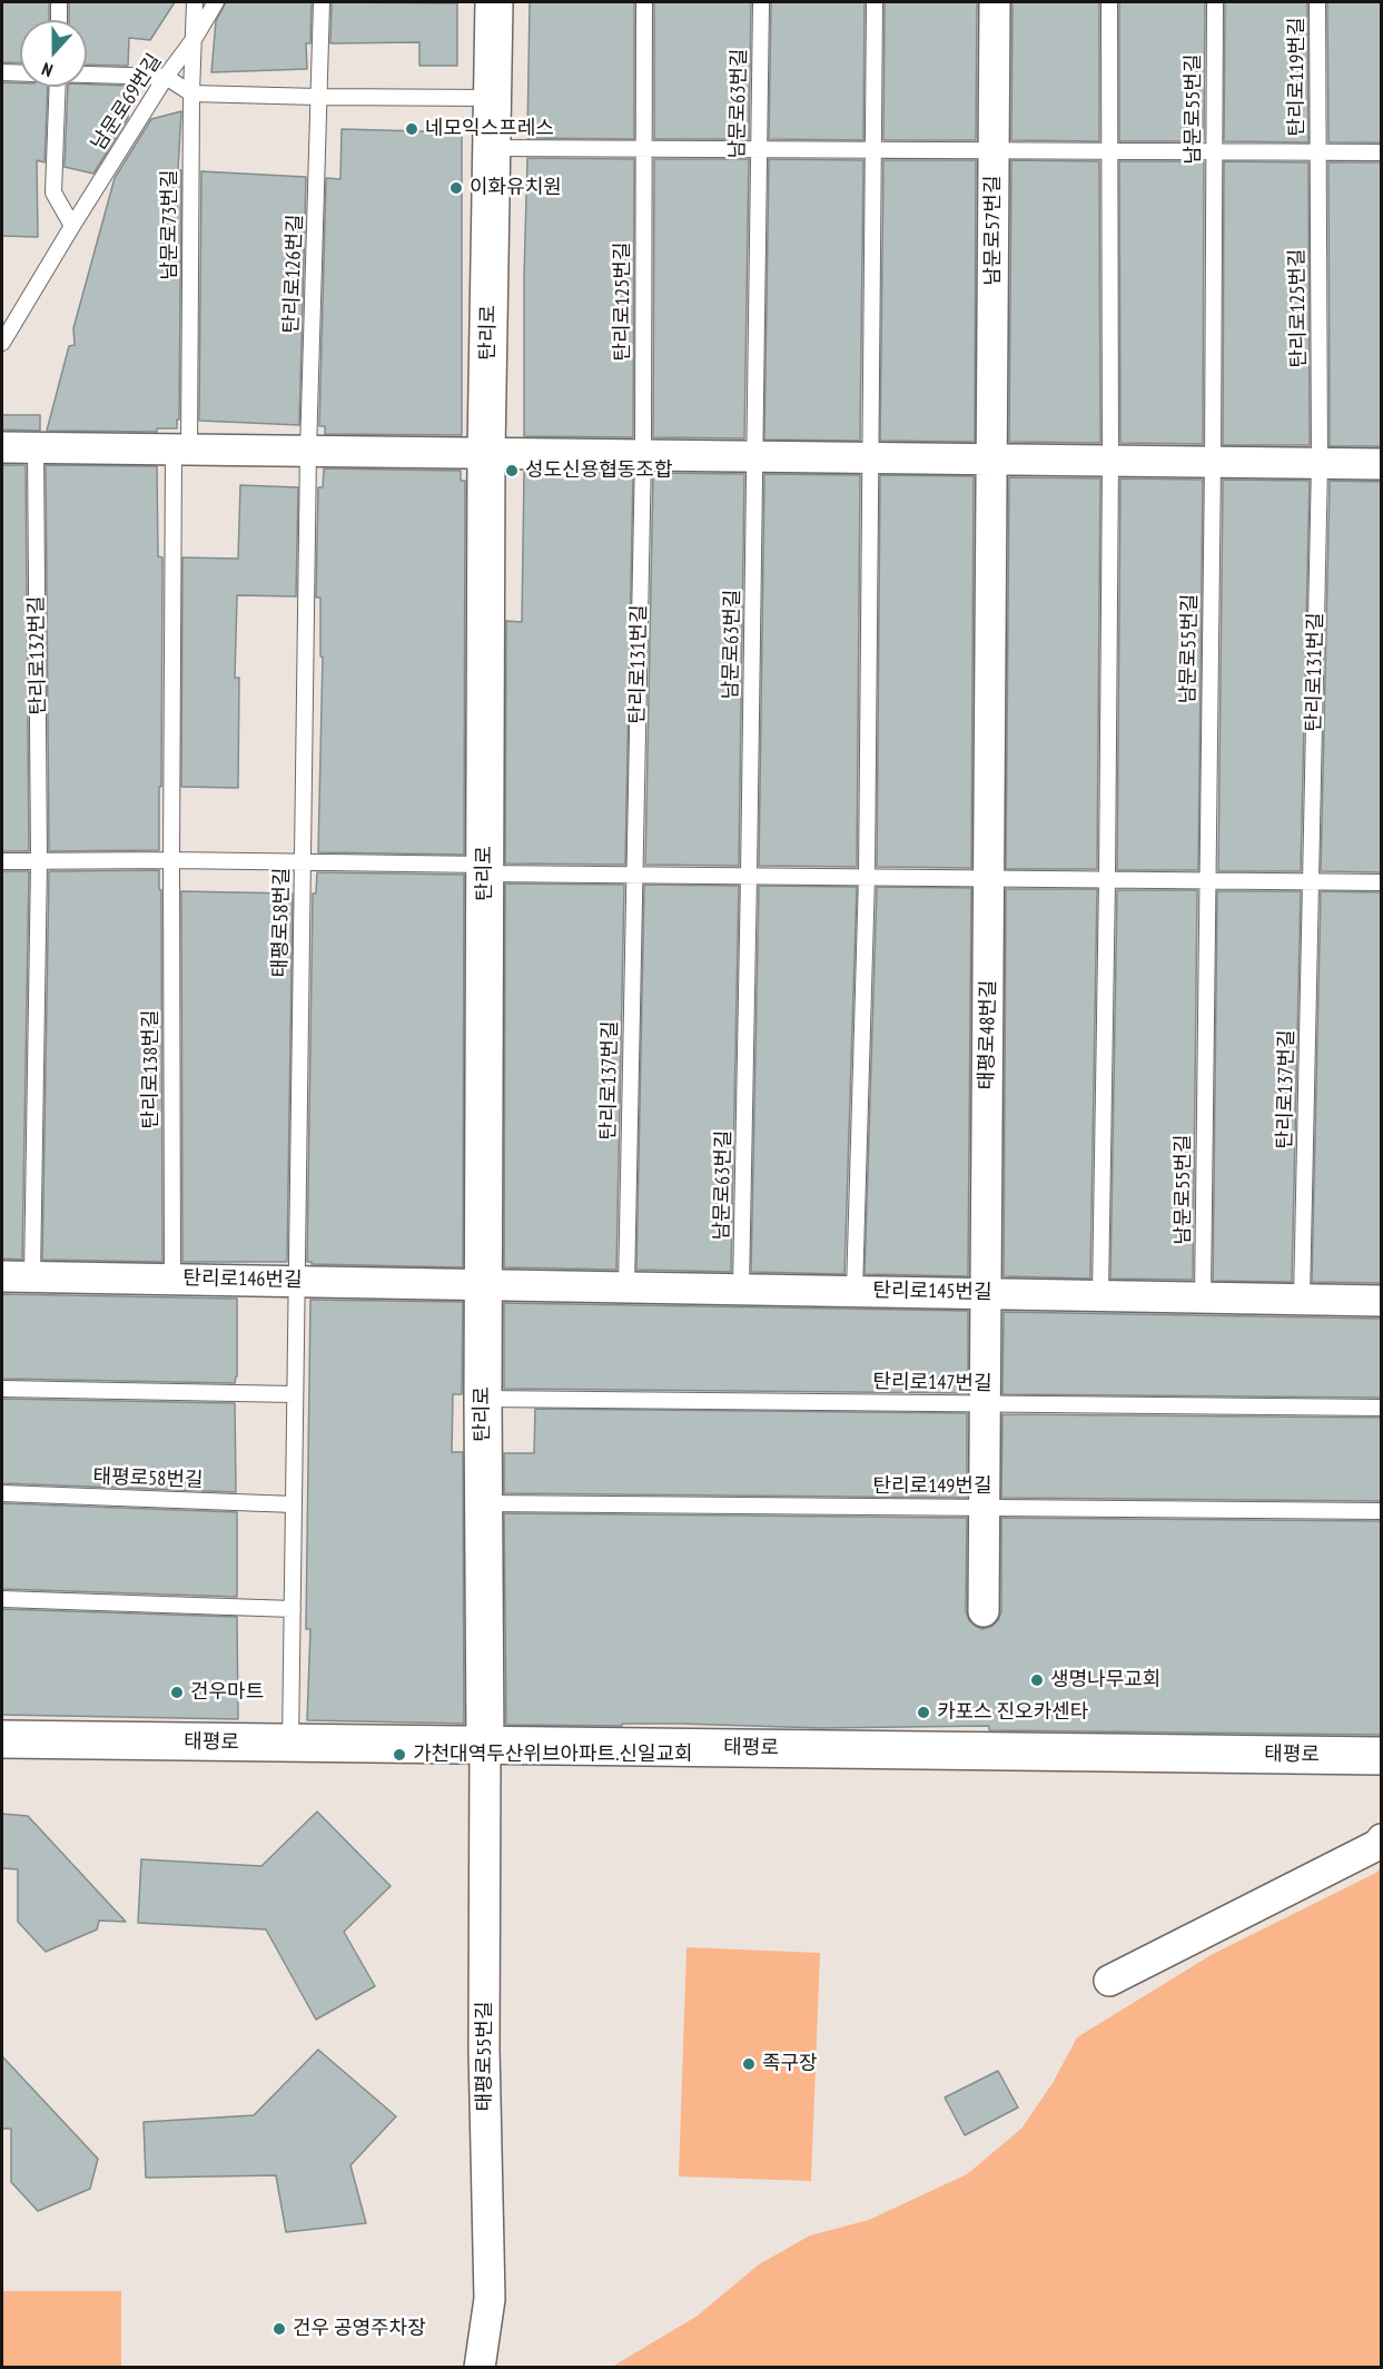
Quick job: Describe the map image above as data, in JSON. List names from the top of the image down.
{
  "streets": {
    "main road": ["탄리로", "태평로"],
    "street": [
      "남문로57번길",
      "태평로48번길",
      "탄리로146번길",
      "탄리로145번길",
      "태평로55번길"
    ],
    "lane": [
      "탄리로119번길",
      "남문로69번길",
      "남문로63번길",
      "남문로55번길",
      "남문로73번길",
      "탄리로126번길",
      "탄리로125번길",
      "탄리로132번길",
      "탄리로131번길",
      "태평로58번길",
      "탄리로138번길",
      "탄리로137번길",
      "탄리로147번길",
      "탄리로149번길"
    ]
  },
  "crossings": [
    ["탄리로119번길", "탄리로125번길"],
    ["남문로69번길", "남문로73번길"],
    ["남문로63번길", "탄리로145번길"],
    ["남문로55번길", "탄리로145번길"],
    ["남문로57번길", "태평로48번길"],
    ["탄리로126번길", "태평로58번길"],
    ["탄리로125번길", "탄리로131번길"],
    ["탄리로", "탄리로146번길"],
    ["탄리로", "탄리로145번길"],
    ["탄리로", "탄리로147번길"],
    ["탄리로", "탄리로149번길"],
    ["탄리로", "태평로"],
    ["탄리로", "태평로55번길"],
    ["탄리로131번길", "탄리로137번길"],
    ["태평로58번길", "탄리로146번길"],
    ["태평로58번길", "태평로"],
    ["태평로48번길", "탄리로145번길"],
    ["태평로48번길", "탄리로147번길"],
    ["태평로48번길", "탄리로149번길"],
    ["탄리로138번길", "탄리로146번길"],
    ["탄리로137번길", "탄리로145번길"],
    ["탄리로146번길", "탄리로145번길"],
    ["태평로", "태평로55번길"]
  ],
  "places": [
    "네모익스프레스",
    "이화유치원",
    "성도신용협동조합",
    "생명나무교회",
    "건우마트",
    "카포스 진오카센타",
    "가천대역두산위브아파트.신일교회",
    "족구장",
    "건우 공영주차장"
  ],
  "north": "bottom"
}
